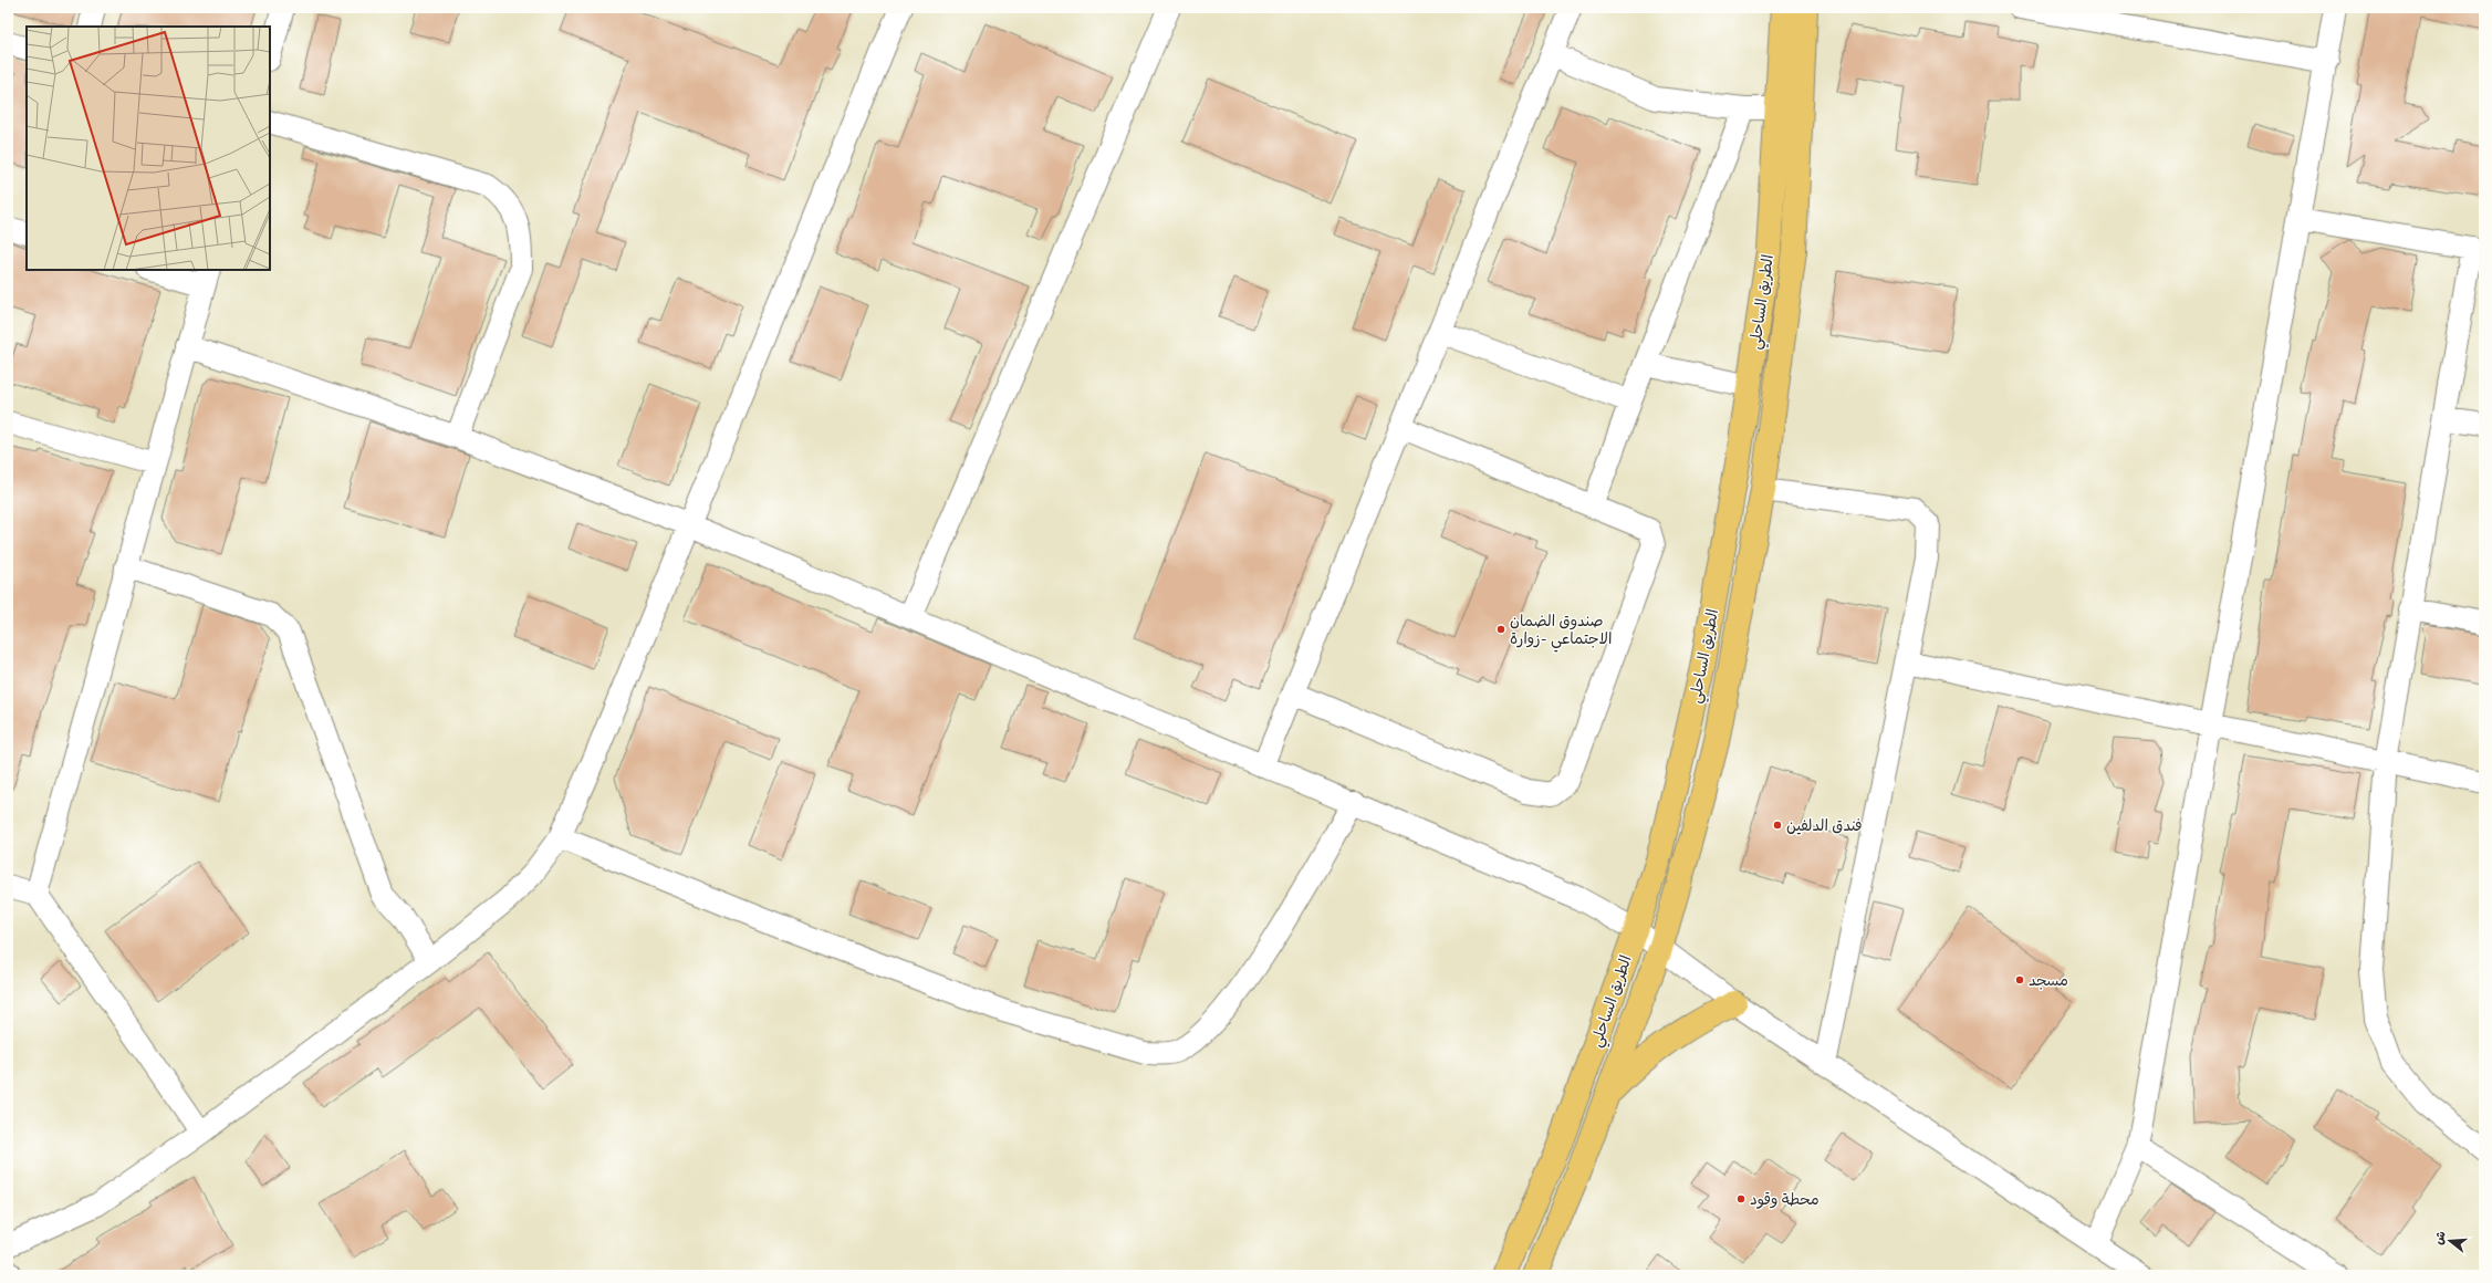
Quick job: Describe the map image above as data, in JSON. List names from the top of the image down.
{
  "streets": {
    "highway": ["الطريق الساحلي"]
  },
  "places": [
    "صندوق الضمان الاجتماعي -زوارة",
    "فندق الدلفين",
    "مسجد",
    "محطة وقود"
  ],
  "north": "left"
}
